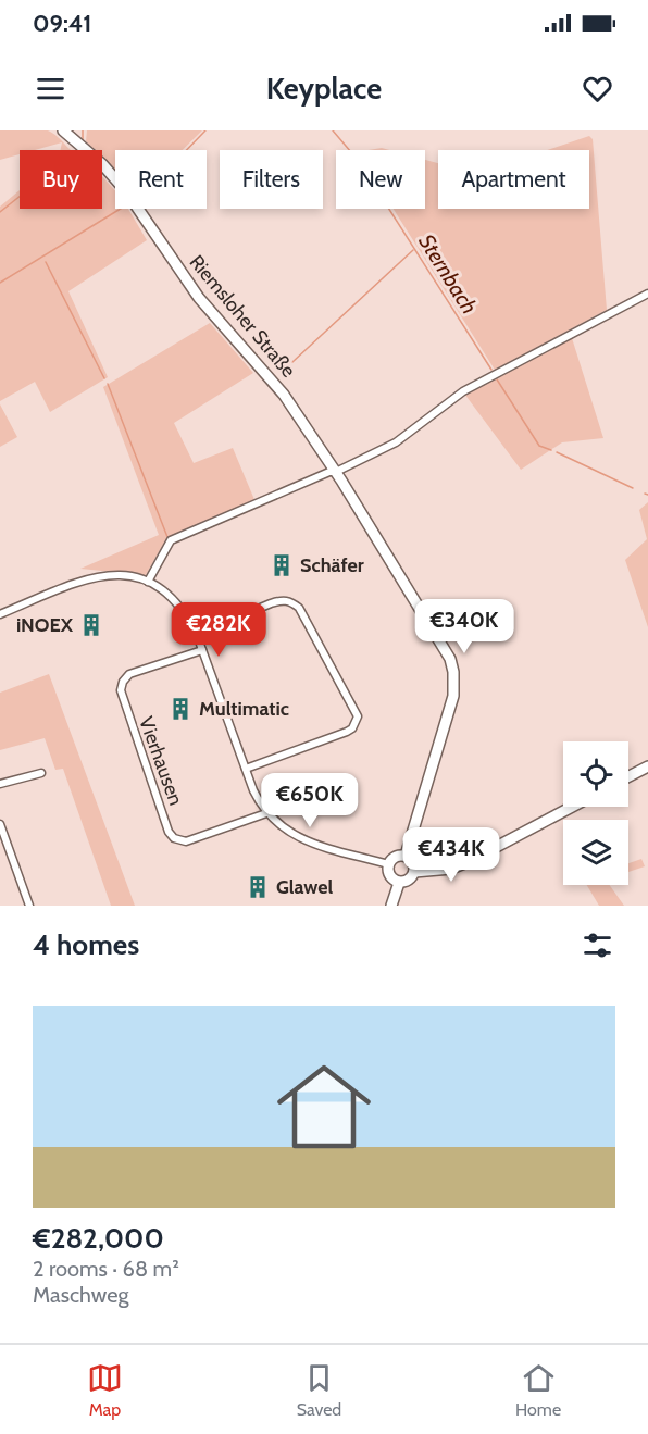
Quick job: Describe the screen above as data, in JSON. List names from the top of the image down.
{
  "streets": {
    "main road": ["Riemsloher Straße"],
    "street": ["Vierhausen"]
  },
  "water": ["Sternbach"],
  "places": {
    "building": [
      "Schäfer",
      "iNOEX",
      "Multimatic",
      "Glawel"
    ]
  },
  "page": {
    "status": "09:41",
    "header": "Keyplace",
    "chip": [
      "Buy",
      "Rent",
      "Filters",
      "New",
      "Apartment"
    ],
    "price": [
      "€340K",
      "€282K",
      "€650K",
      "€434K"
    ],
    "heading": "4 homes",
    "list": [
      {
        "name": "€282,000",
        "note": "2 rooms · 68 m² · Maschweg"
      }
    ],
    "tabs": ["Map", "Saved", "Home"]
  }
}
